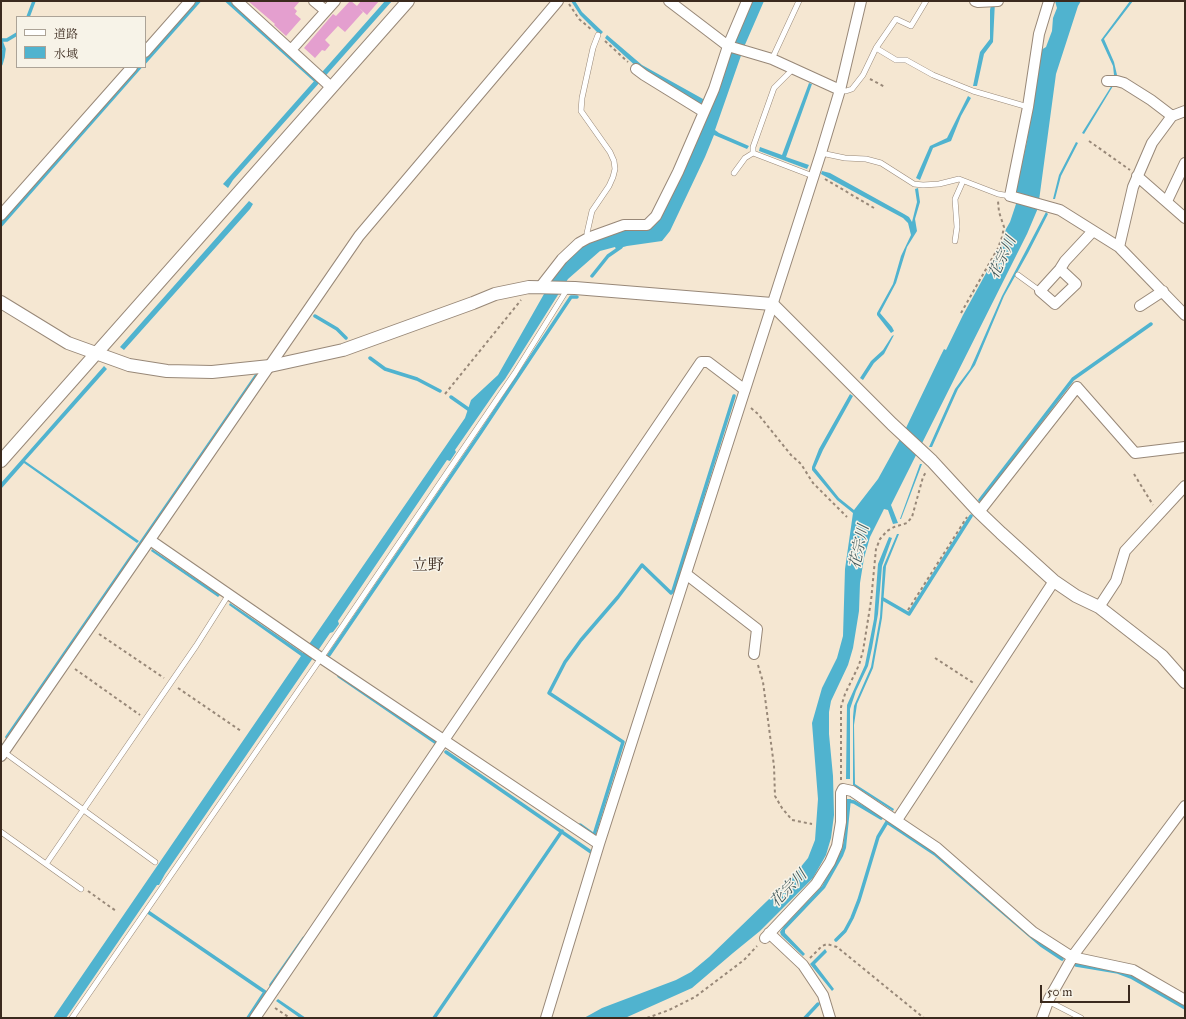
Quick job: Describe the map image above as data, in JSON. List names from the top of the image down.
{
  "districts": ["立野"],
  "water": ["花宗川"],
  "legend": ["道路", "水域"],
  "scale_bar": "50 m"
}
